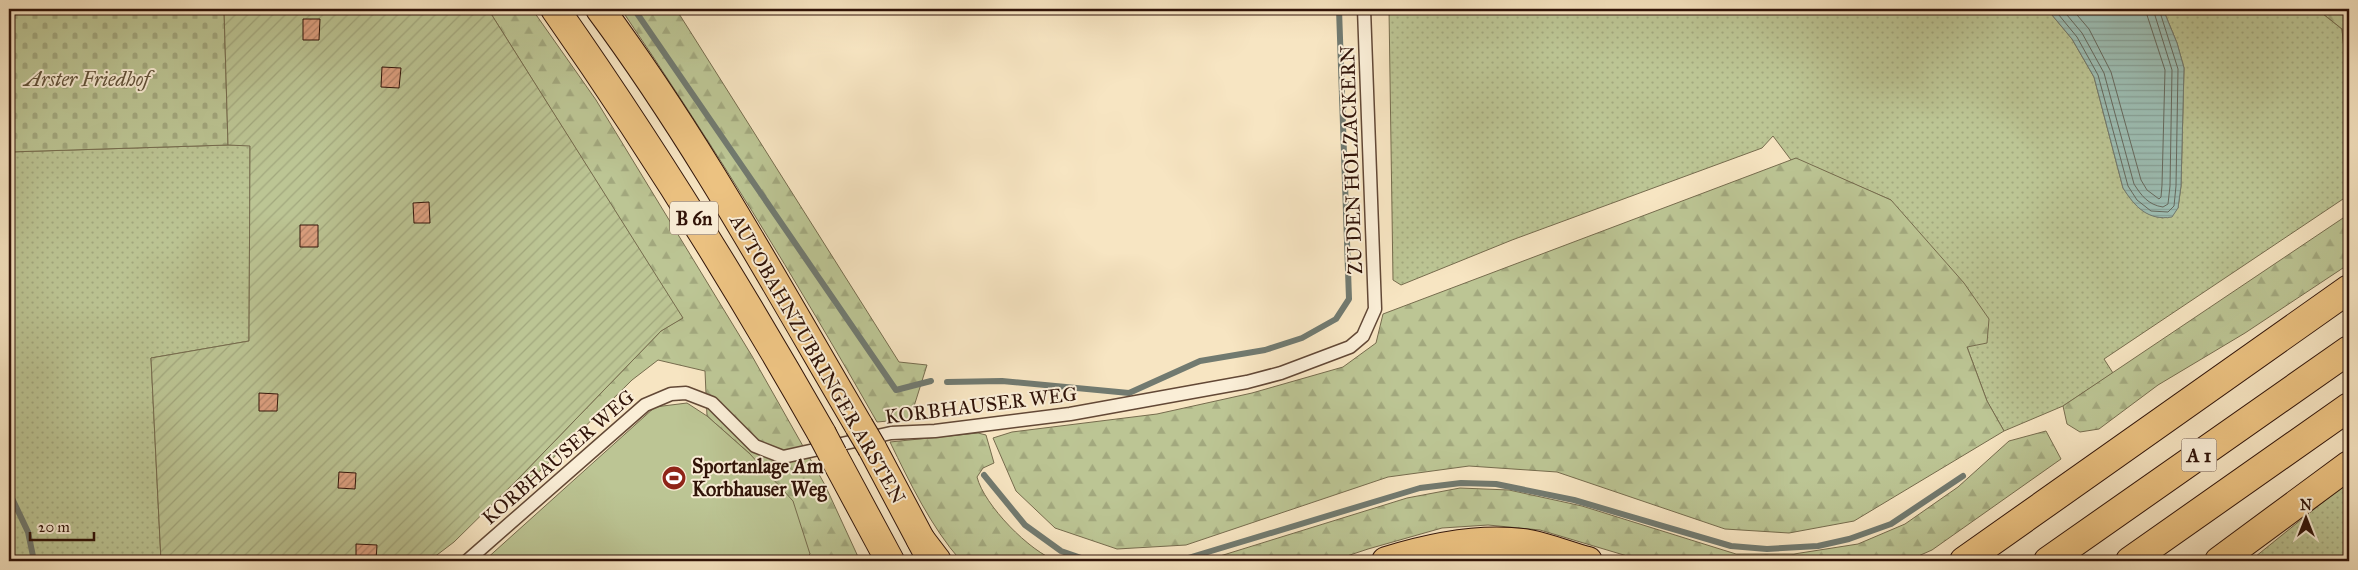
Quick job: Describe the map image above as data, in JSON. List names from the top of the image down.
{
  "streets": {
    "highway": ["B 6n", "AUTOBAHNZUBRINGER ARSTEN", "A 1"],
    "lane": ["ZU DEN HOLZACKERN", "KORBHAUSER WEG"]
  },
  "crossings": [
    ["ZU DEN HOLZACKERN", "KORBHAUSER WEG"]
  ],
  "parks": ["Arster Friedhof"],
  "places": {
    "sports": ["Sportanlage Am Korbhauser Weg"]
  },
  "scale_bar": "20 m",
  "north": "top"
}
